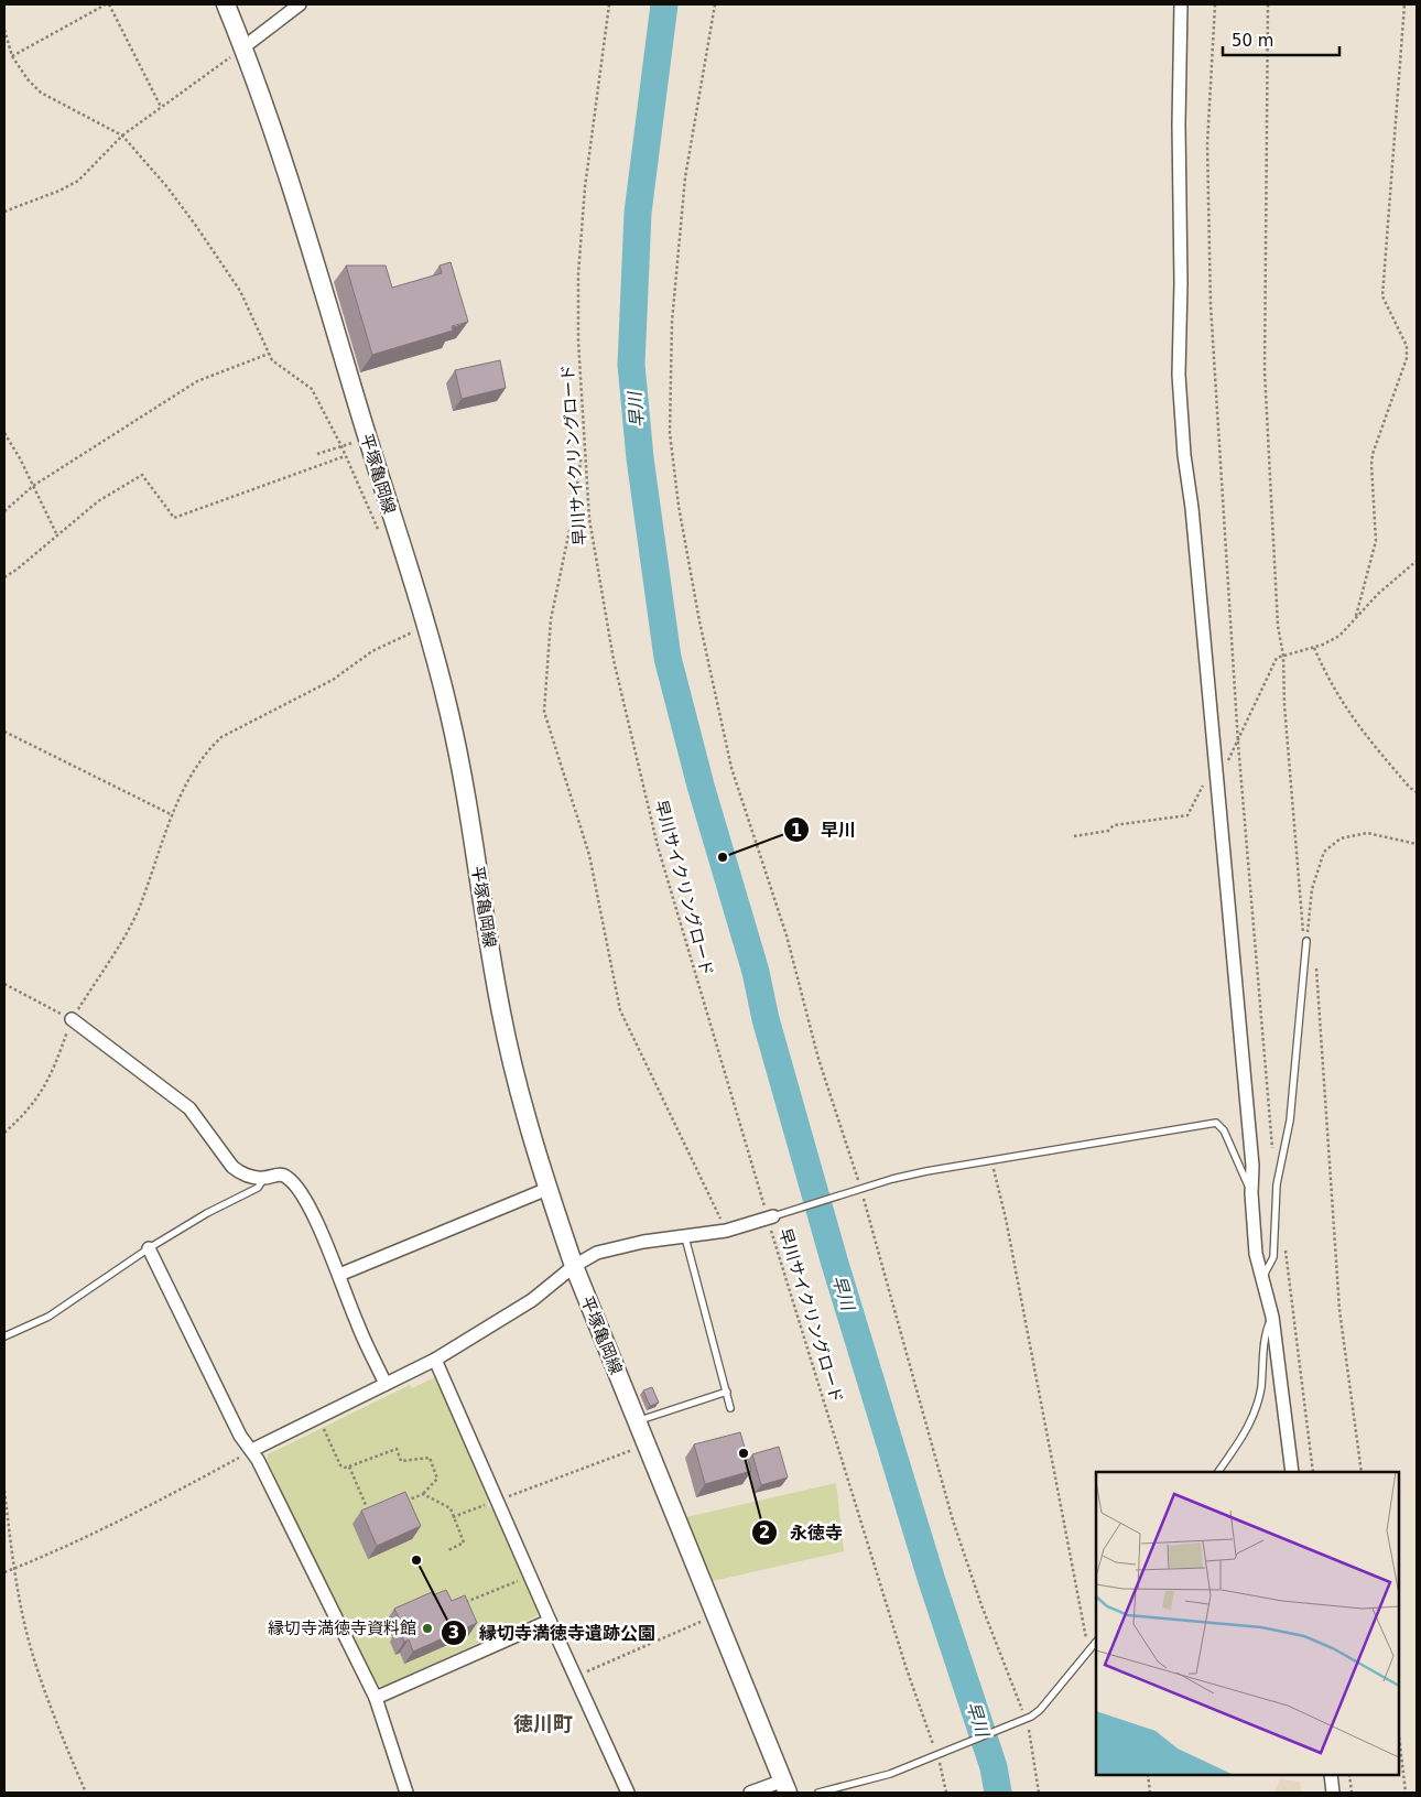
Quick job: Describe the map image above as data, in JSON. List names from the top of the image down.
{
  "streets": {
    "main road": ["平塚亀岡線"],
    "path": ["早川サイクリングロード"]
  },
  "districts": ["徳川町"],
  "water": ["早川"],
  "places": [
    "早川",
    "永徳寺",
    "縁切寺満徳寺遺跡公園",
    "縁切寺満徳寺資料館"
  ],
  "scale_bar": "50 m"
}
